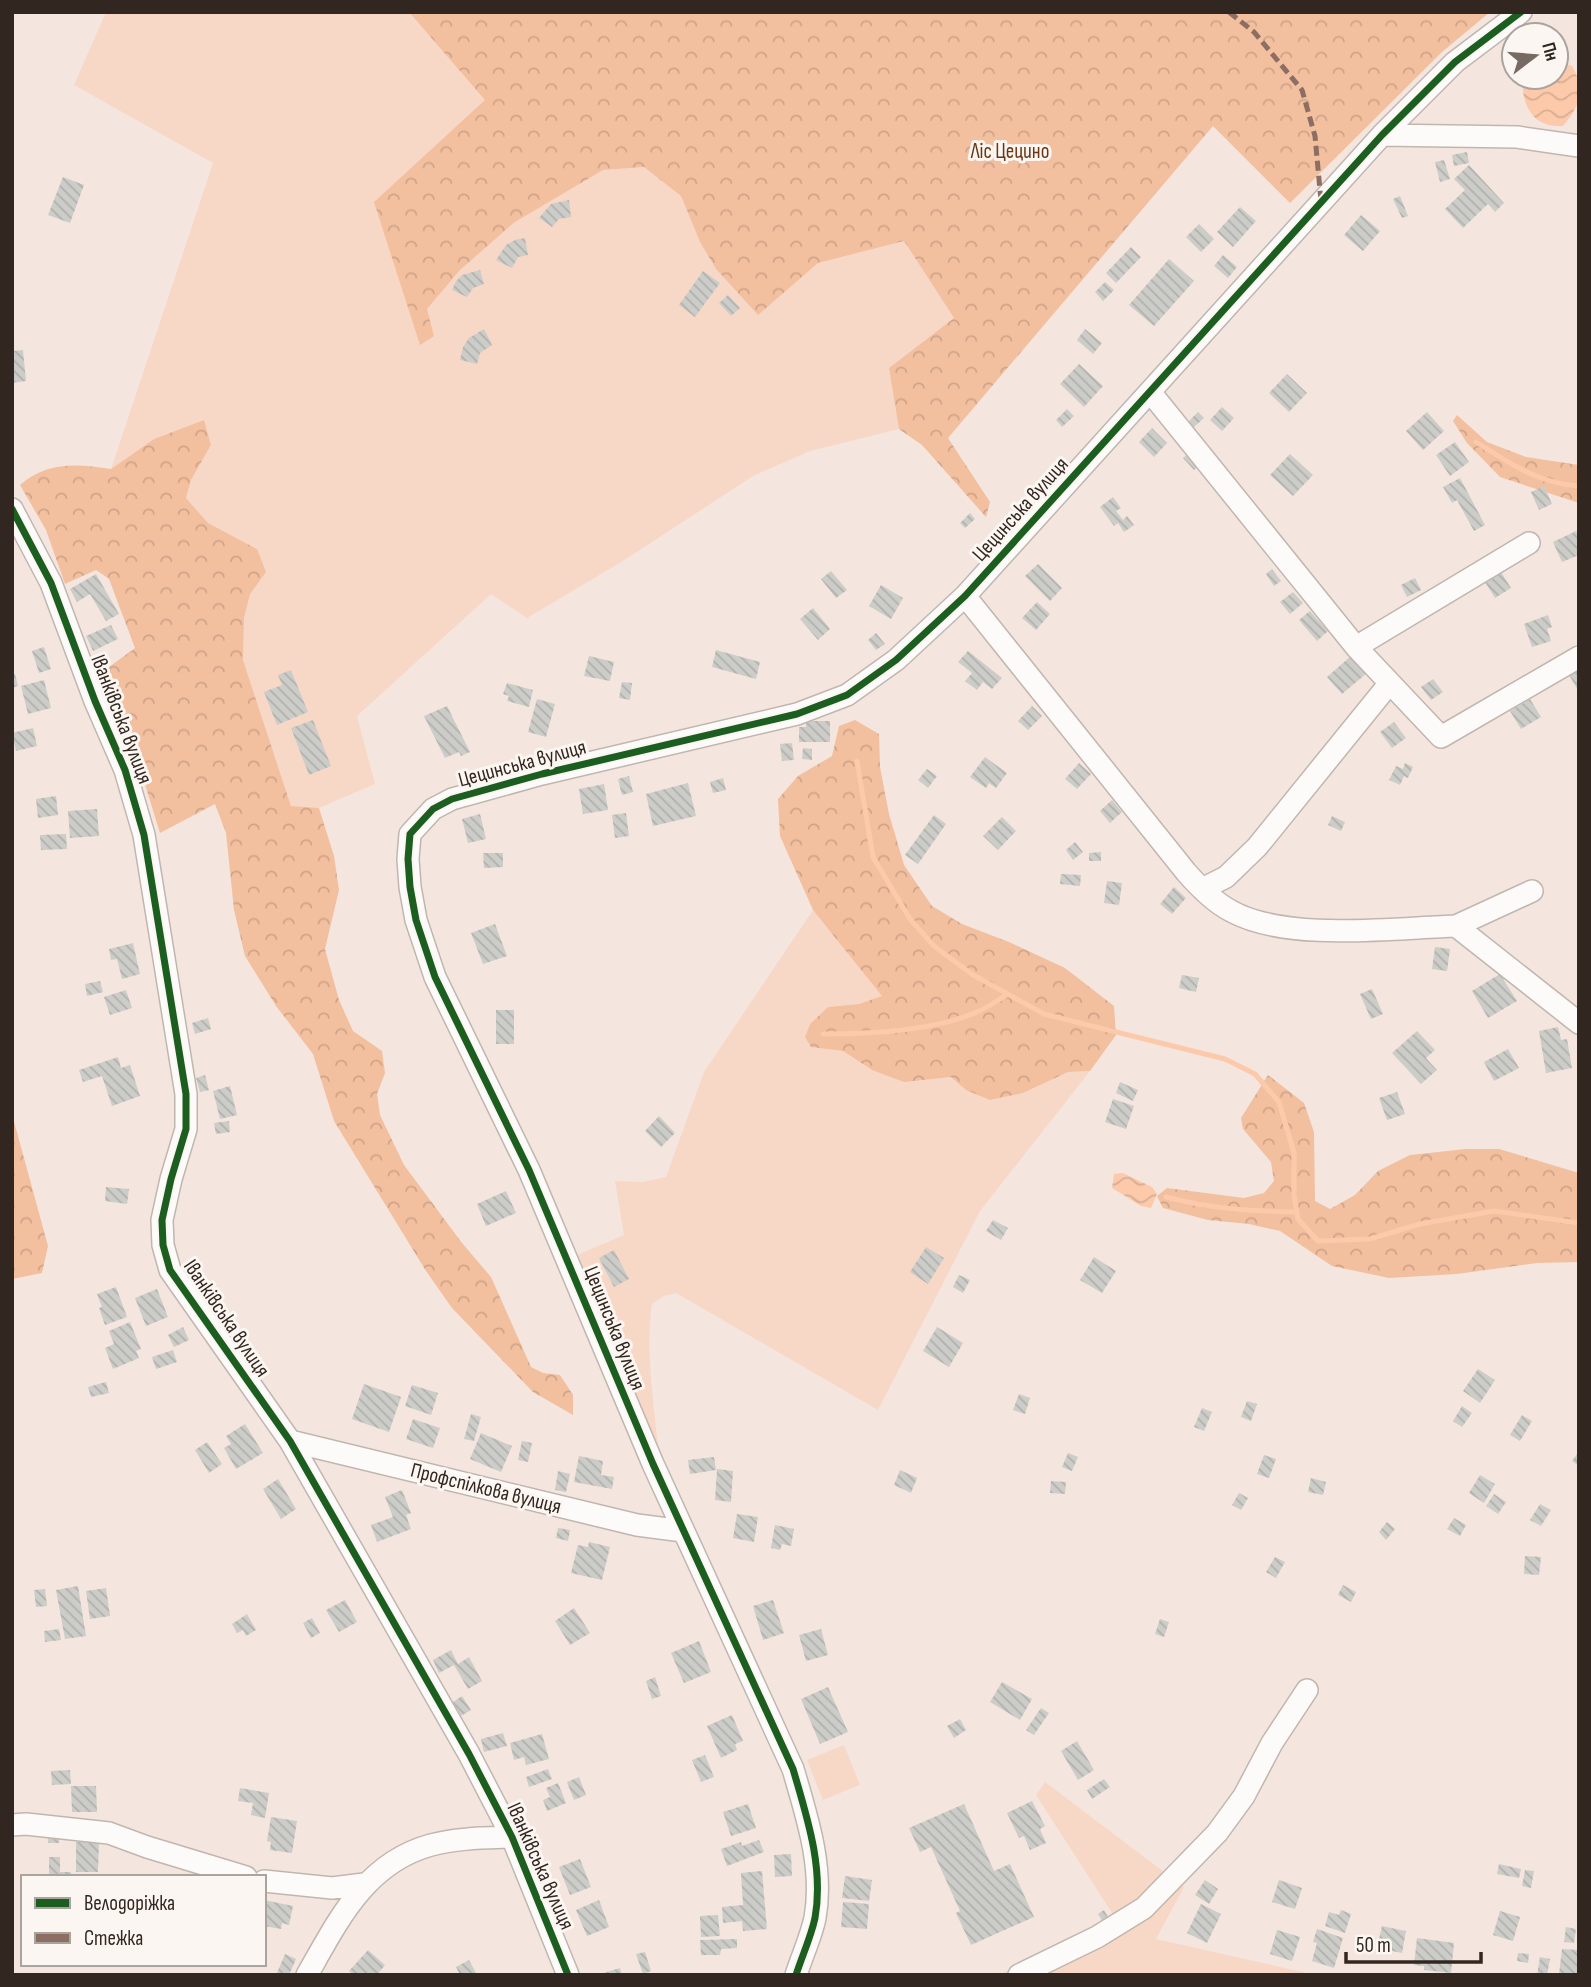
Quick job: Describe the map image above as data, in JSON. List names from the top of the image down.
{
  "streets": {
    "street": ["Цецинська вулиця", "Іванківська вулиця", "Профспілкова вулиця"]
  },
  "crossings": [
    ["Цецинська вулиця", "Профспілкова вулиця"],
    ["Іванківська вулиця", "Профспілкова вулиця"]
  ],
  "parks": ["Ліс Цецино"],
  "legend": ["Велодоріжка", "Стежка"],
  "scale_bar": "50 m",
  "north": "right"
}
